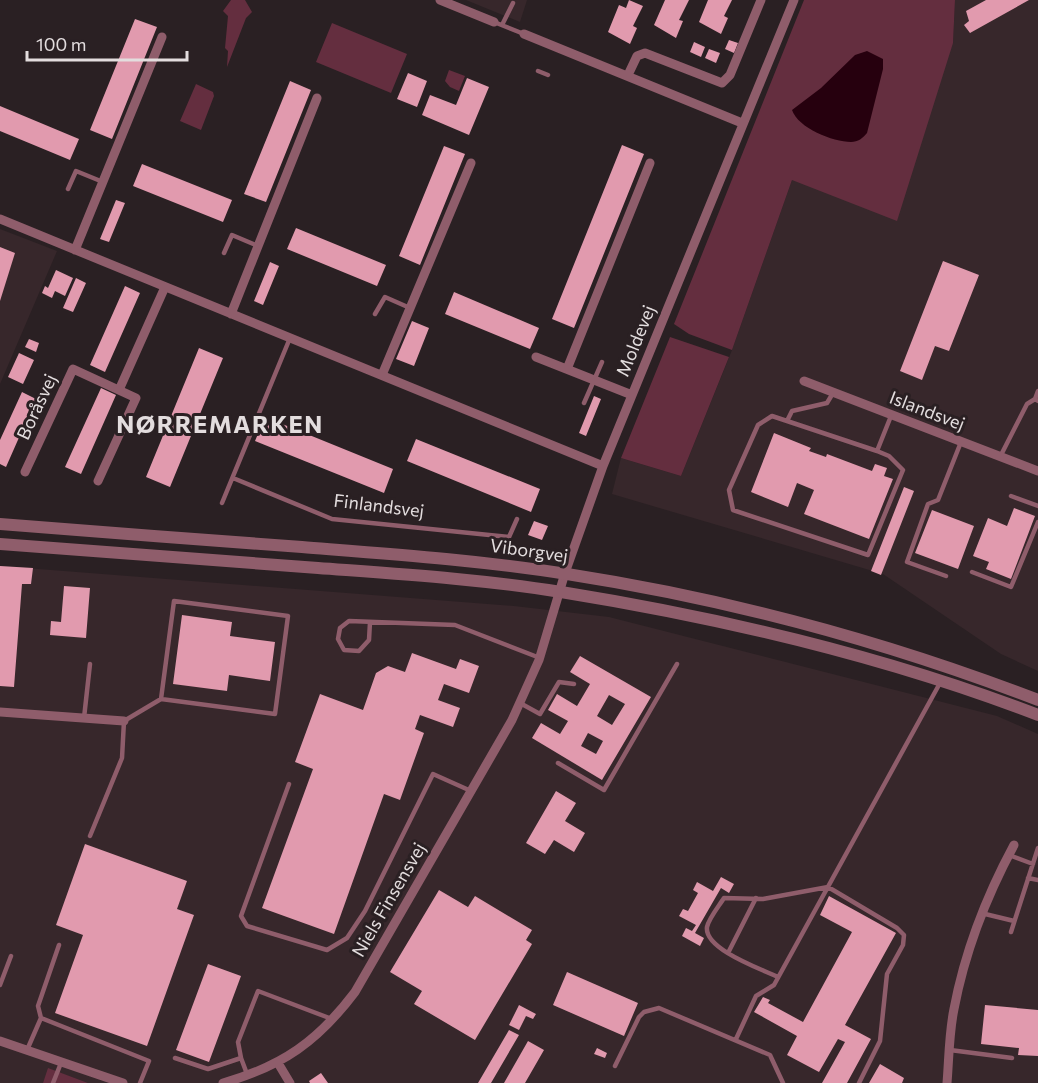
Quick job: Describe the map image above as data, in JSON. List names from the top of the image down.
{
  "streets": {
    "street": [
      "Moldevej",
      "Boråsvej",
      "Islandsvej",
      "Viborgvej",
      "Niels Finsensvej"
    ],
    "lane": ["Finlandsvej"]
  },
  "crossings": [
    ["Moldevej", "Viborgvej"],
    ["Moldevej", "Niels Finsensvej"],
    ["Viborgvej", "Niels Finsensvej"]
  ],
  "districts": ["NØRREMARKEN"],
  "scale_bar": "100 m"
}
